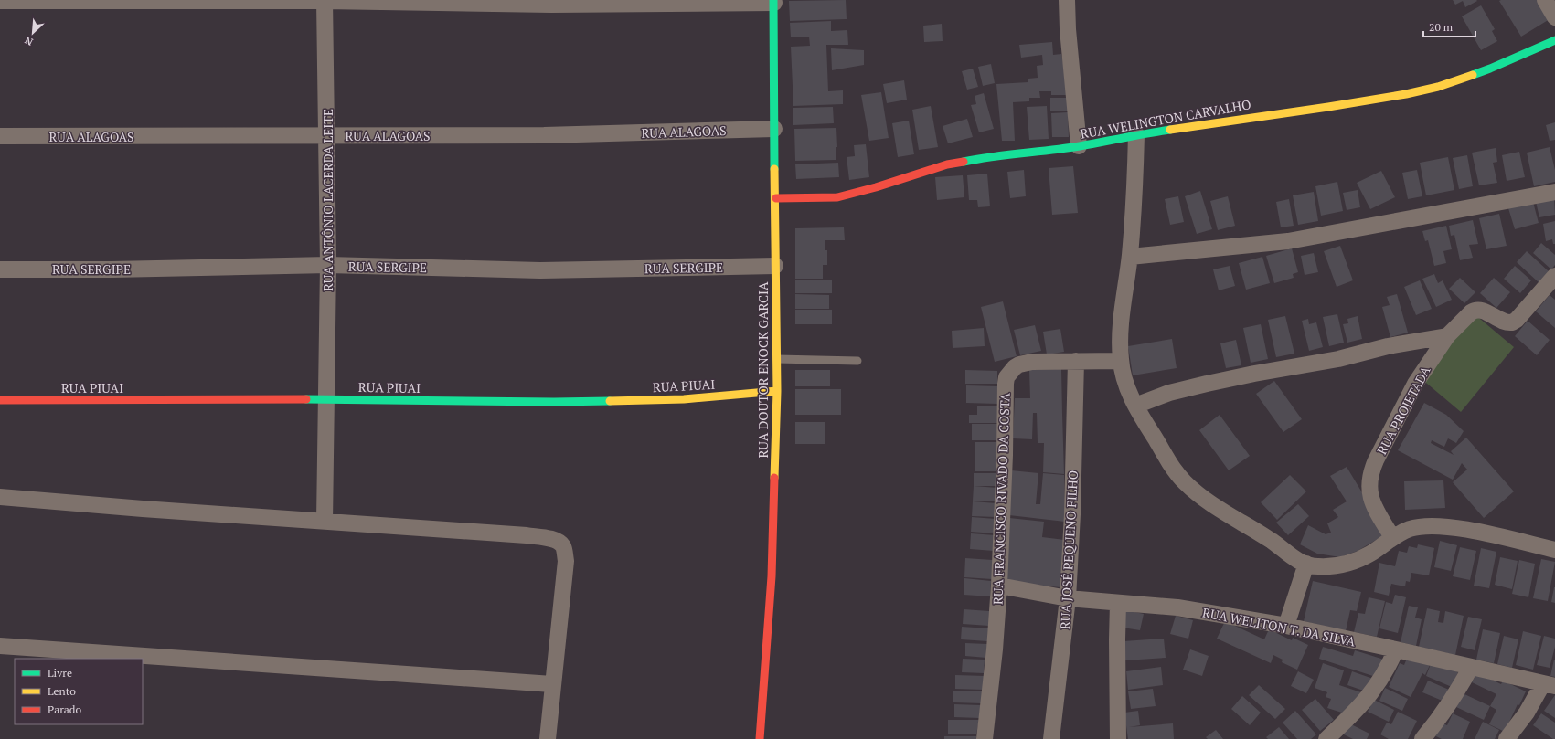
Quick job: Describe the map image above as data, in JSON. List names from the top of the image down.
{
  "streets": {
    "street": [
      "RUA WELINGTON CARVALHO",
      "RUA ALAGOAS",
      "RUA ANTÔNIO LACERDA LEITE",
      "RUA SERGIPE",
      "RUA DOUTOR ENOCK GARCIA",
      "RUA PIUAI",
      "RUA PROJETADA",
      "RUA FRANCISCO RIVADO DA COSTA",
      "RUA JOSÉ PEQUENO FILHO",
      "RUA WELITON T. DA SILVA"
    ]
  },
  "crossings": [
    ["RUA WELINGTON CARVALHO", "RUA DOUTOR ENOCK GARCIA"],
    ["RUA ALAGOAS", "RUA ANTÔNIO LACERDA LEITE"],
    ["RUA ALAGOAS", "RUA DOUTOR ENOCK GARCIA"],
    ["RUA ANTÔNIO LACERDA LEITE", "RUA SERGIPE"],
    ["RUA ANTÔNIO LACERDA LEITE", "RUA PIUAI"],
    ["RUA SERGIPE", "RUA DOUTOR ENOCK GARCIA"],
    ["RUA DOUTOR ENOCK GARCIA", "RUA PIUAI"],
    ["RUA FRANCISCO RIVADO DA COSTA", "RUA JOSÉ PEQUENO FILHO"],
    ["RUA FRANCISCO RIVADO DA COSTA", "RUA WELITON T. DA SILVA"],
    ["RUA JOSÉ PEQUENO FILHO", "RUA WELITON T. DA SILVA"]
  ],
  "legend": ["Livre", "Lento", "Parado"],
  "scale_bar": "20 m",
  "north": "bottom left"
}
